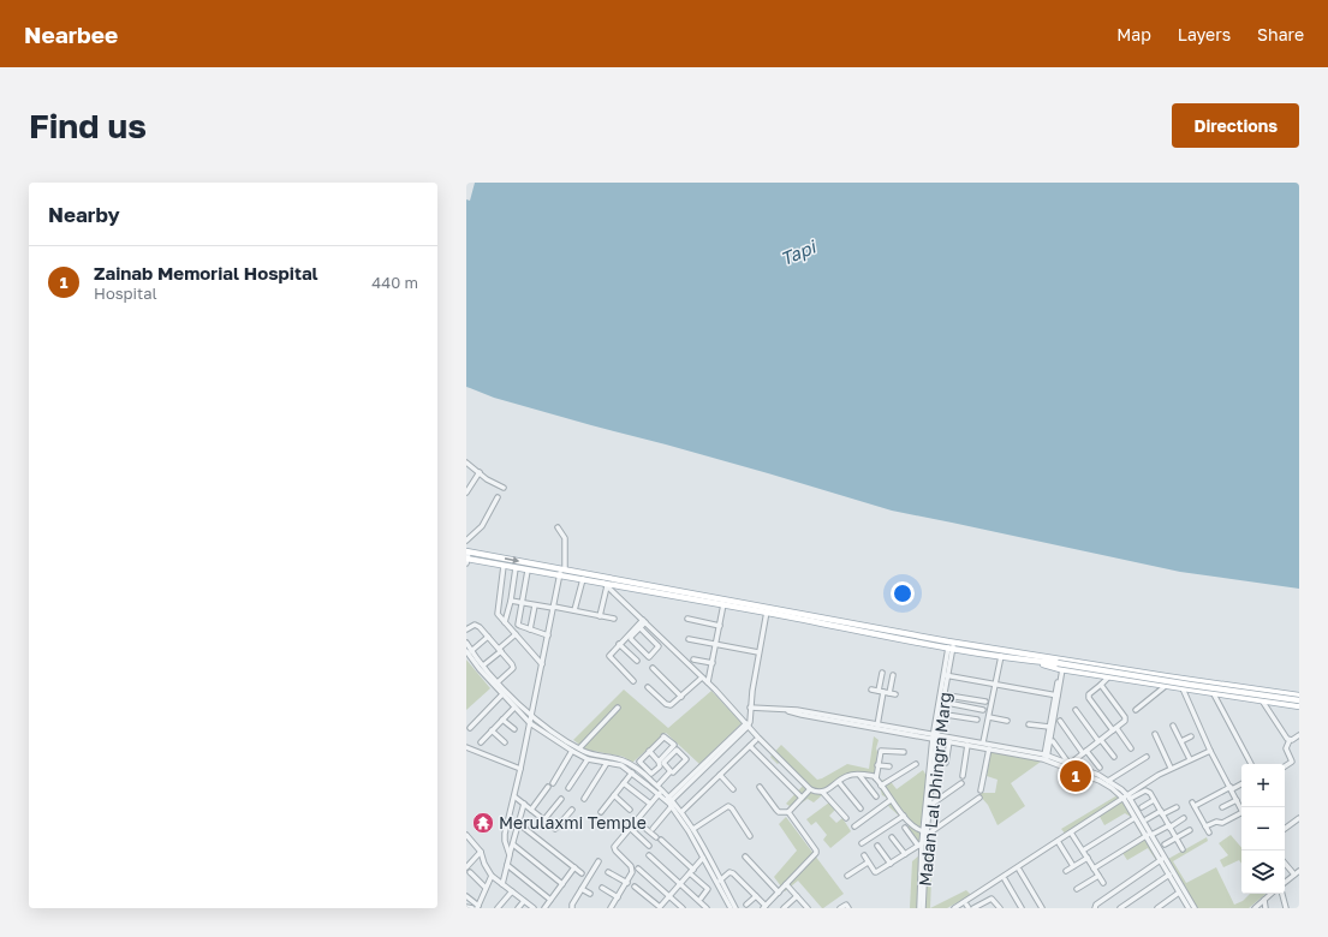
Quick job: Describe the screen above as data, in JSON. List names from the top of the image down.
{
  "streets": {
    "street": ["Madan Lal Dhingra Marg"]
  },
  "water": ["Tapi"],
  "places": {
    "temple": ["Merulaxmi Temple"]
  },
  "page": {
    "header": "Nearbee",
    "nav": ["Map", "Layers", "Share"],
    "buttons": "Directions",
    "title": "Find us",
    "heading": "Nearby",
    "list": [
      {
        "mark": "1",
        "name": "Zainab Memorial Hospital",
        "note": "Hospital",
        "value": "440 m"
      }
    ],
    "pins": "1",
    "map_buttons": ["+", "−"]
  }
}
